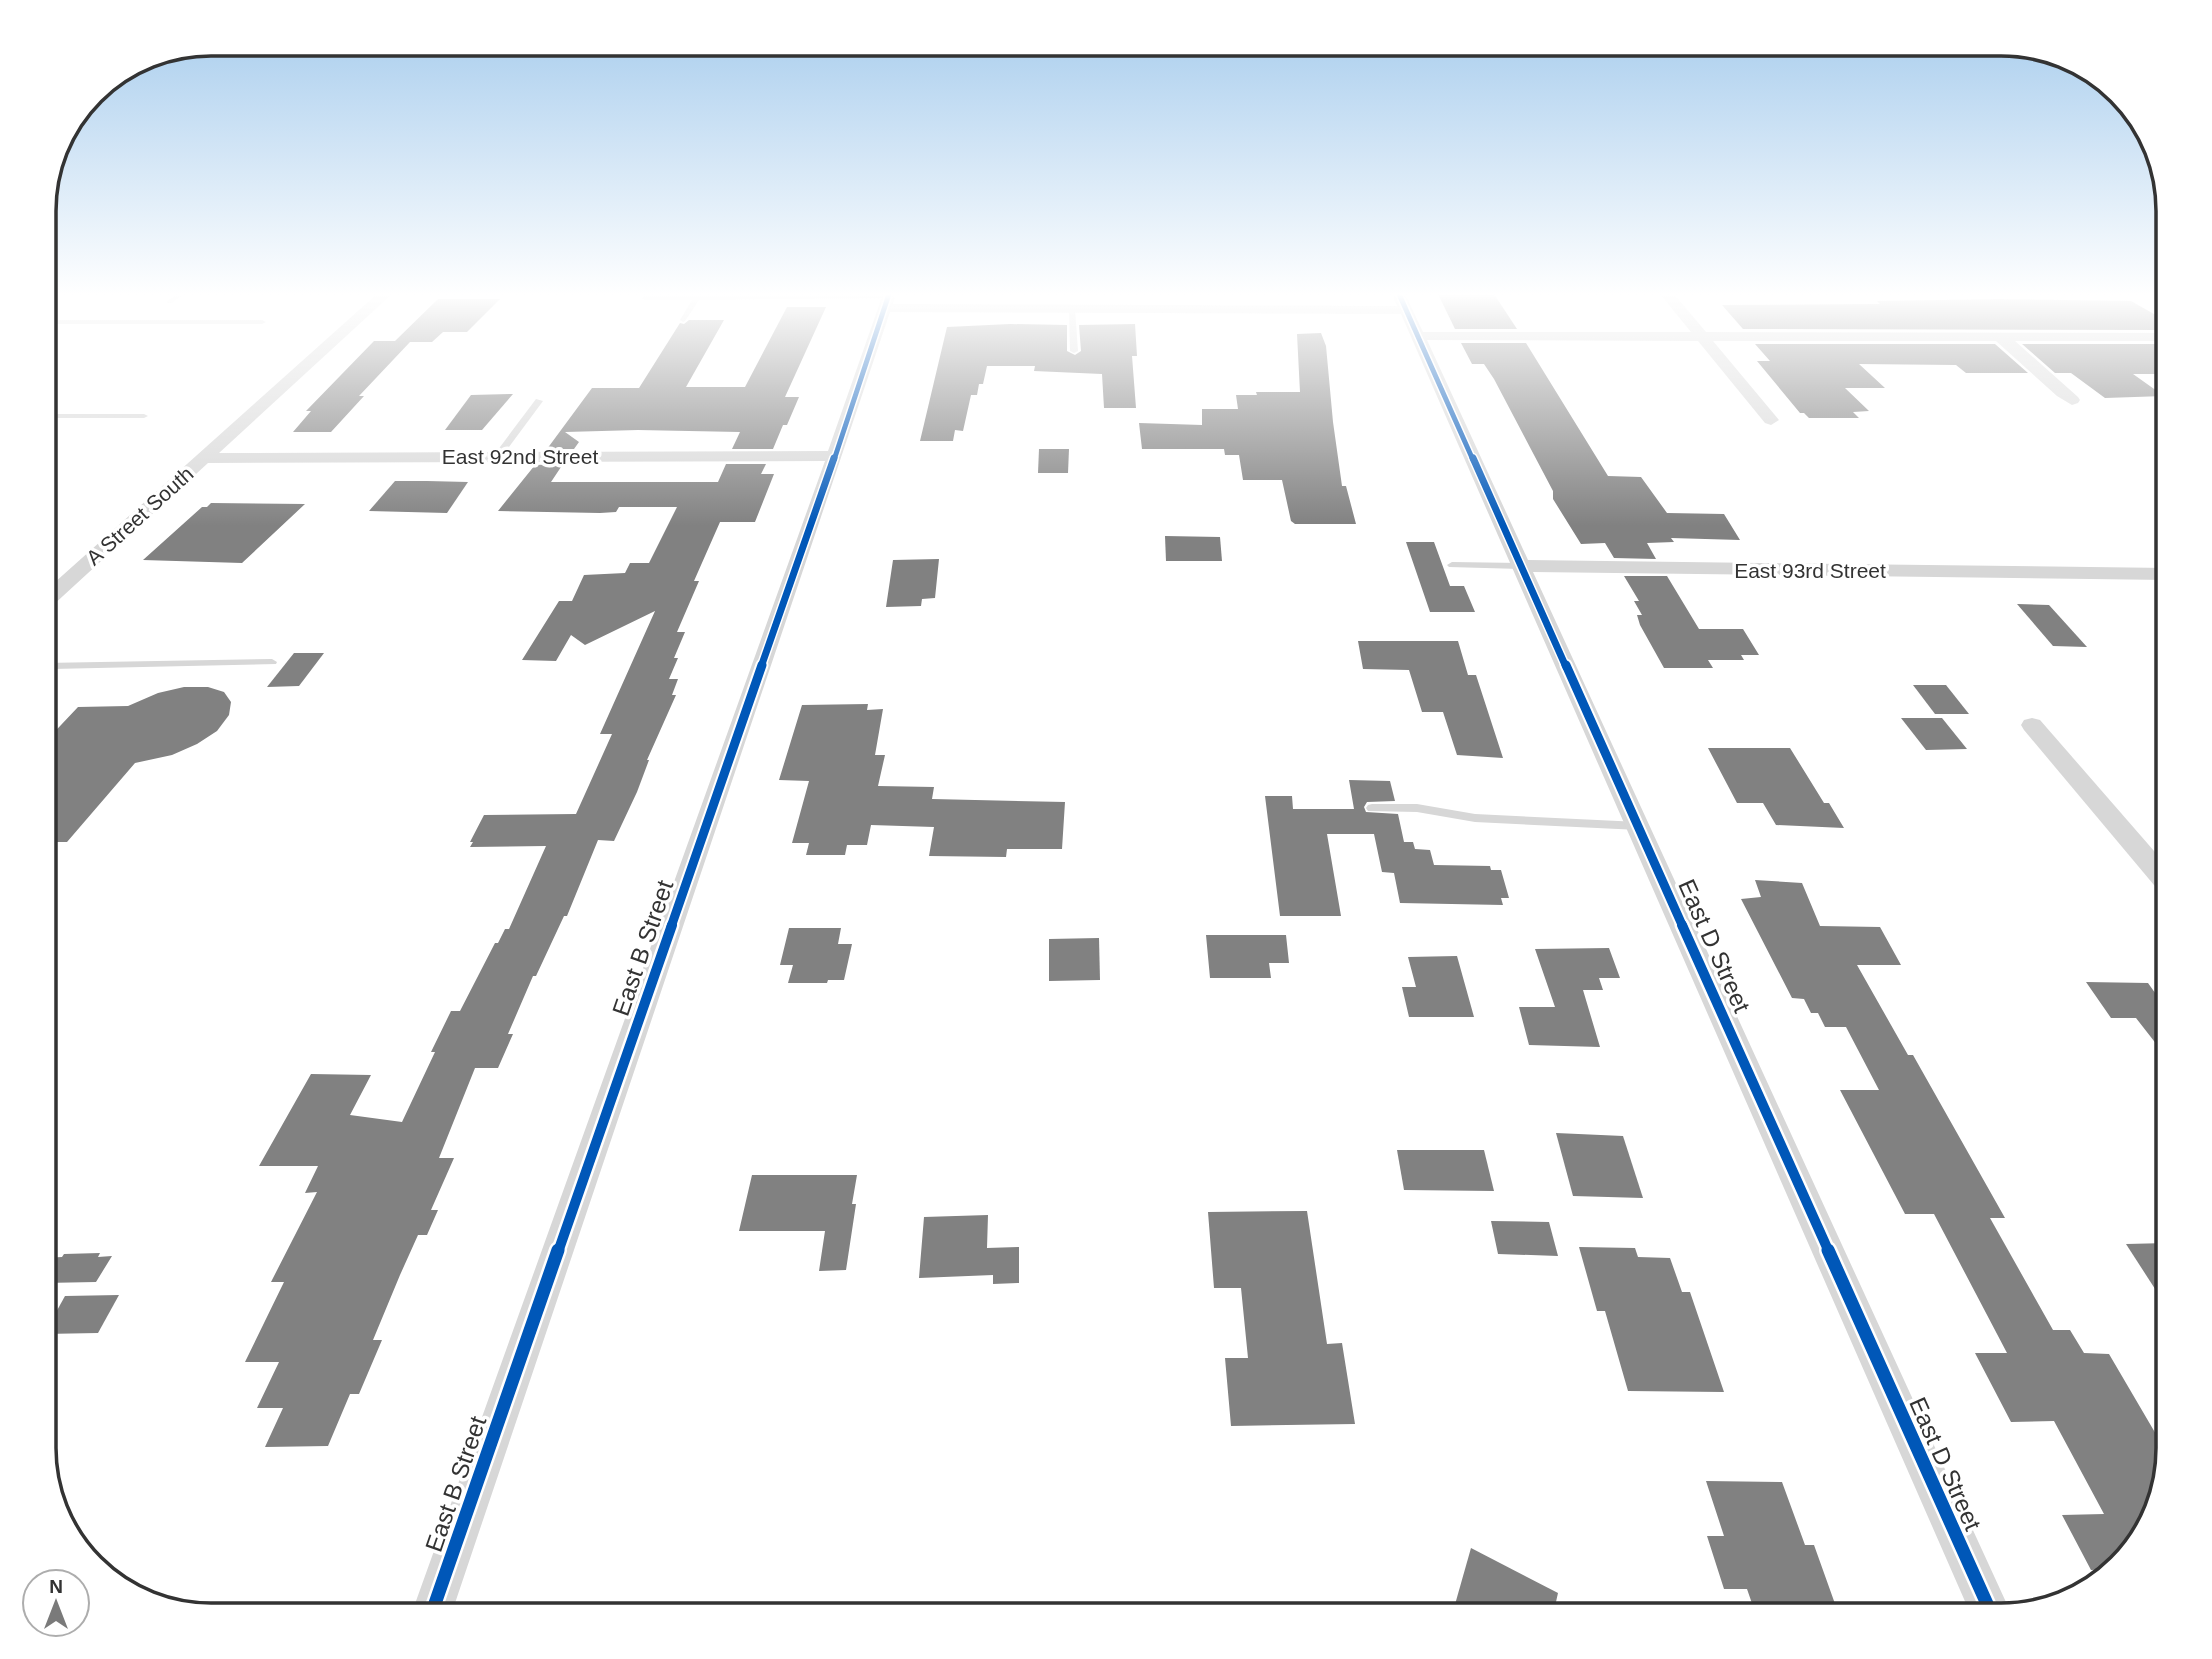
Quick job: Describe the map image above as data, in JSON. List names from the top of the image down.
{
  "streets": {
    "street": [
      "East 92nd Street",
      "A Street South",
      "East 93rd Street",
      "East D Street",
      "East B Street"
    ]
  },
  "crossings": [
    ["East 92nd Street", "A Street South"],
    ["East 92nd Street", "East B Street"],
    ["East 93rd Street", "East D Street"]
  ],
  "north": "top"
}
